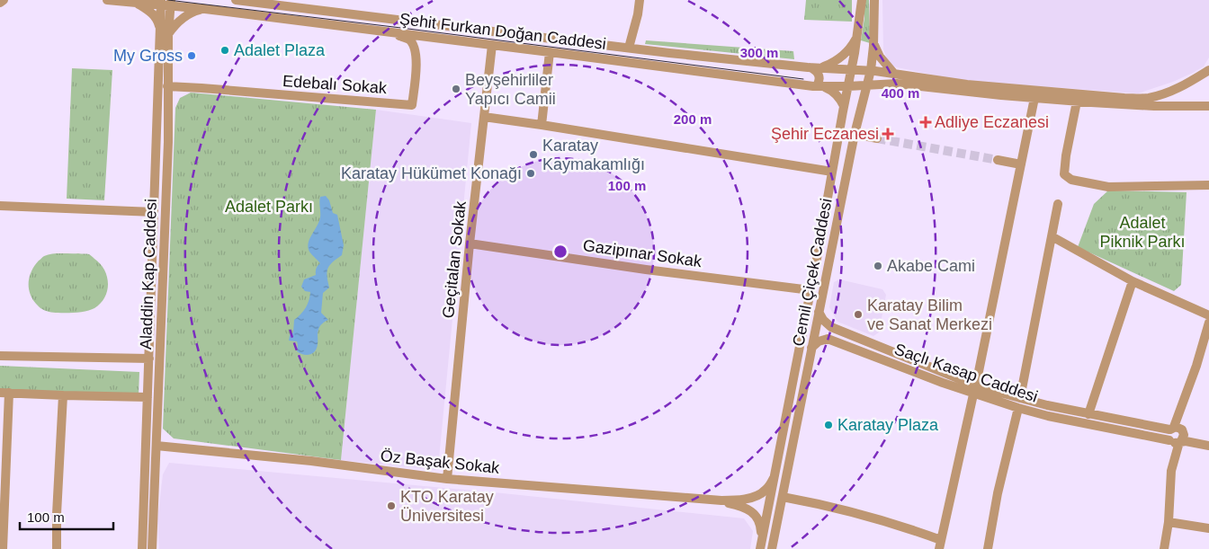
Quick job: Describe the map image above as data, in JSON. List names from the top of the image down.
{
  "streets": {
    "street": [
      "Şehit Furkan Doğan Caddesi",
      "Edebalı Sokak",
      "Gazipınar Sokak",
      "Geçitalan Sokak",
      "Cemil Çiçek Caddesi",
      "Aladdin Kap Caddesi",
      "Saçlı Kasap Caddesi",
      "Öz Başak Sokak"
    ]
  },
  "crossings": [
    ["Şehit Furkan Doğan Caddesi", "Edebalı Sokak"],
    ["Şehit Furkan Doğan Caddesi", "Geçitalan Sokak"],
    ["Şehit Furkan Doğan Caddesi", "Cemil Çiçek Caddesi"],
    ["Şehit Furkan Doğan Caddesi", "Aladdin Kap Caddesi"],
    ["Edebalı Sokak", "Aladdin Kap Caddesi"],
    ["Gazipınar Sokak", "Geçitalan Sokak"],
    ["Gazipınar Sokak", "Cemil Çiçek Caddesi"],
    ["Geçitalan Sokak", "Öz Başak Sokak"],
    ["Aladdin Kap Caddesi", "Öz Başak Sokak"]
  ],
  "parks": ["Adalet Parkı", "Adalet Piknik Parkı"],
  "places": {
    "other": [
      "Adalet Plaza",
      "My Gross",
      "Beyşehirliler Yapıcı Camii",
      "Karatay Kaymakamlığı",
      "Karatay Hükümet Konağı",
      "Akabe Cami",
      "Karatay Bilim ve Sanat Merkezi",
      "Karatay Plaza",
      "KTO Karatay Üniversitesi"
    ],
    "health": ["Adliye Eczanesi", "Şehir Eczanesi"]
  },
  "scale_bar": "100 m",
  "rings": [
    "300 m",
    "400 m",
    "200 m",
    "100 m"
  ]
}
